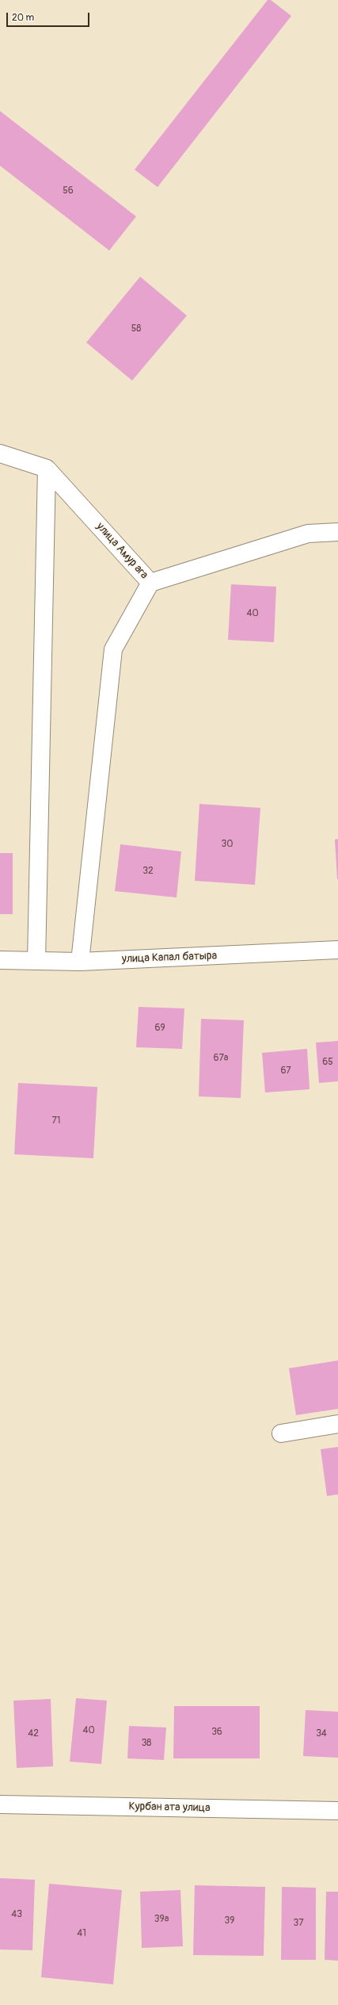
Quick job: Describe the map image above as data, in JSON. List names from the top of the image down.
{
  "streets": {
    "street": ["улица Амур ага", "улица Капал батыра", "Курбан ата улица"]
  },
  "house_numbers": [
    "56",
    "58",
    "40",
    "30",
    "32",
    "69",
    "67а",
    "65",
    "67",
    "71",
    "40",
    "36",
    "42",
    "34",
    "38",
    "43",
    "39а",
    "39",
    "37",
    "41"
  ],
  "scale_bar": "20 m"
}
